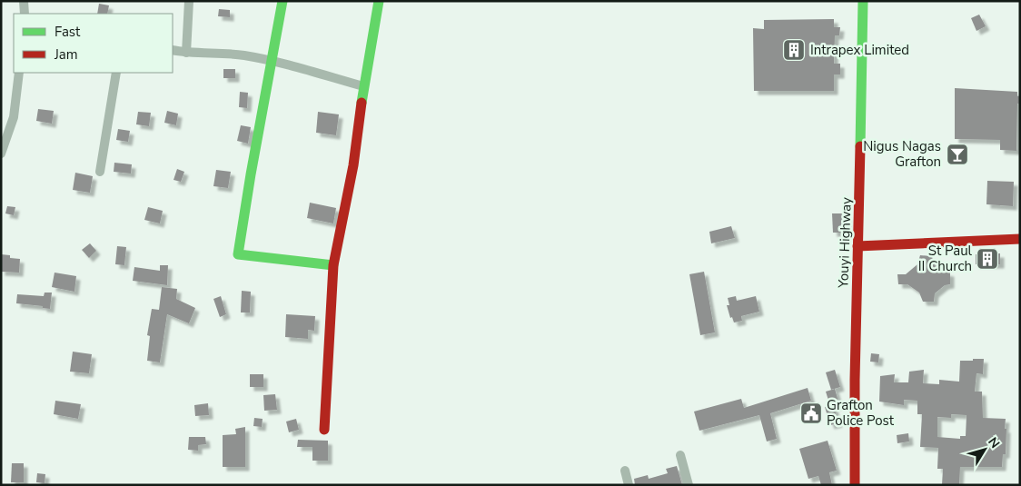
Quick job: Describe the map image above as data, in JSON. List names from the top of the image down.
{
  "streets": {
    "street": ["Youyi Highway"]
  },
  "places": {
    "building": ["Intrapex Limited", "St Paul II Church"],
    "bar": ["Nigus Nagas Grafton"],
    "public building": ["Grafton Police Post"]
  },
  "legend": ["Fast", "Jam"],
  "north": "top right"
}
